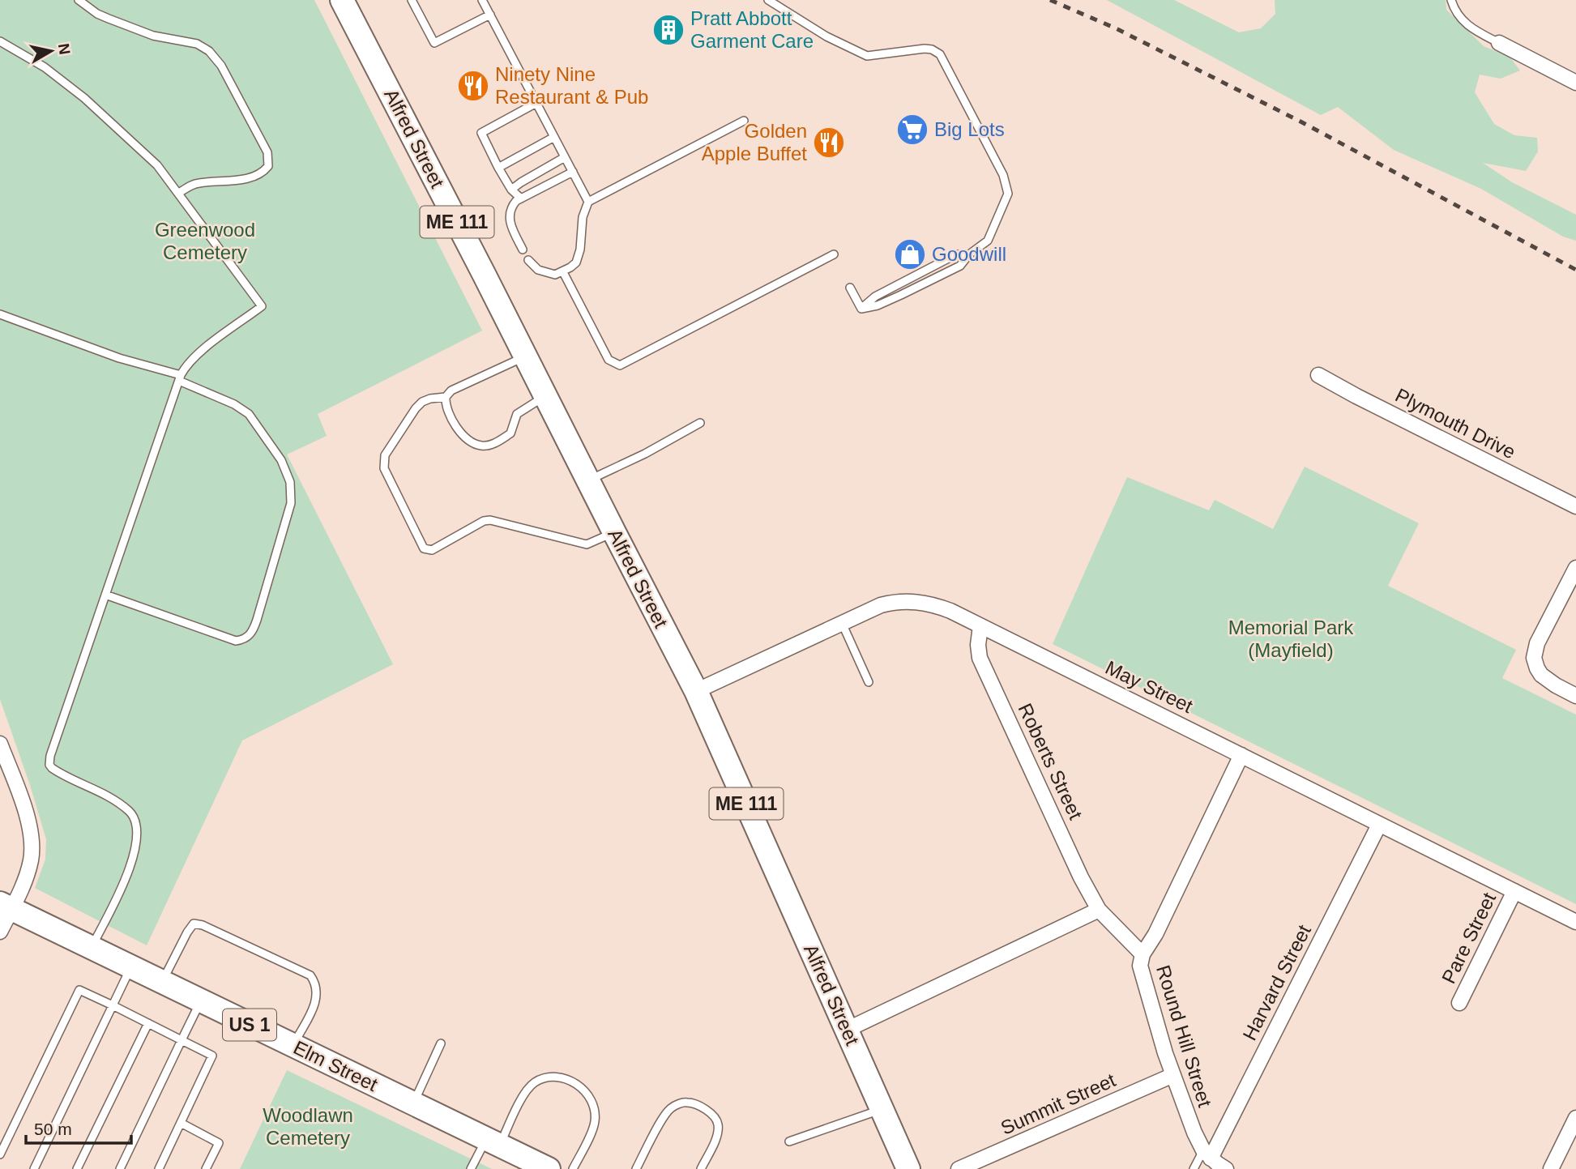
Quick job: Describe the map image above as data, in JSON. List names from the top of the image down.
{
  "streets": {
    "main road": [
      "Alfred Street",
      "ME 111",
      "US 1",
      "Elm Street"
    ],
    "street": [
      "Plymouth Drive",
      "May Street",
      "Roberts Street",
      "Pare Street",
      "Harvard Street",
      "Round Hill Street",
      "Summit Street"
    ]
  },
  "crossings": [
    ["Alfred Street", "May Street"],
    ["May Street", "Roberts Street"],
    ["May Street", "Pare Street"],
    ["May Street", "Harvard Street"],
    ["May Street", "Round Hill Street"],
    ["Roberts Street", "Round Hill Street"],
    ["Harvard Street", "Round Hill Street"],
    ["Round Hill Street", "Summit Street"]
  ],
  "parks": ["Greenwood Cemetery", "Memorial Park (Mayfield)", "Woodlawn Cemetery"],
  "places": {
    "building": ["Pratt Abbott Garment Care"],
    "restaurant": ["Ninety Nine Restaurant & Pub", "Golden Apple Buffet"],
    "supermarket": ["Big Lots"],
    "shop": ["Goodwill"]
  },
  "scale_bar": "50 m",
  "north": "right"
}
